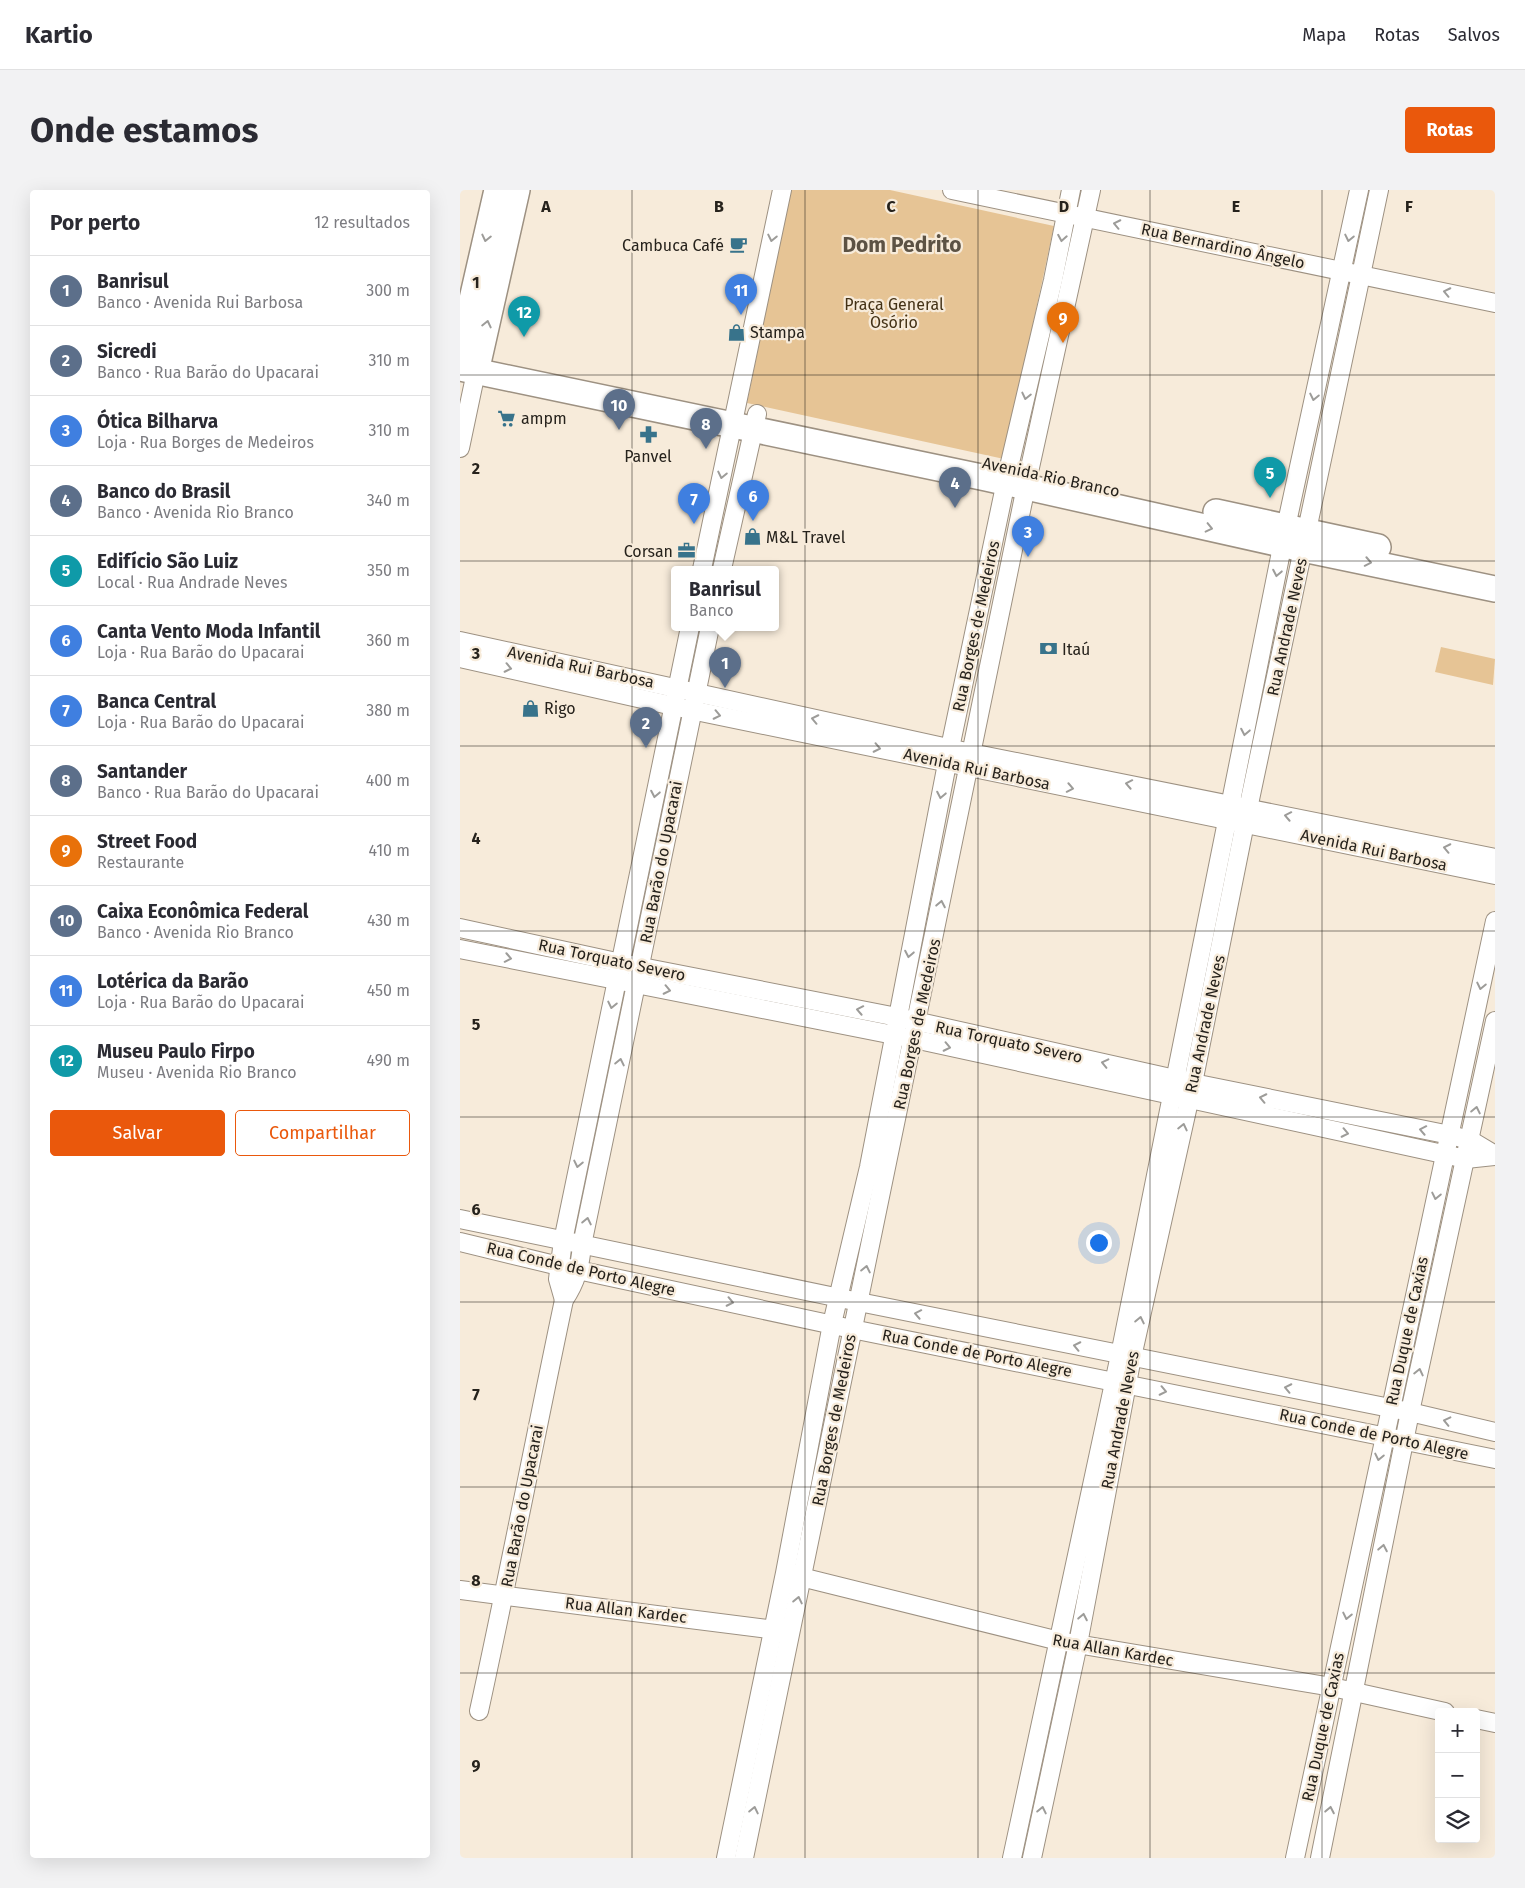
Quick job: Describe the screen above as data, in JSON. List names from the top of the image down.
{
  "streets": {
    "street": [
      "Rua Bernardino Ângelo",
      "Avenida Rio Branco",
      "Rua Borges de Medeiros",
      "Rua Andrade Neves",
      "Avenida Rui Barbosa",
      "Rua Barão do Upacarai",
      "Rua Torquato Severo",
      "Rua Conde de Porto Alegre",
      "Rua Duque de Caxias",
      "Rua Allan Kardec"
    ]
  },
  "crossings": [
    ["Rua Bernardino Ângelo", "Rua Borges de Medeiros"],
    ["Rua Bernardino Ângelo", "Rua Andrade Neves"],
    ["Avenida Rio Branco", "Rua Borges de Medeiros"],
    ["Avenida Rio Branco", "Rua Andrade Neves"],
    ["Rua Borges de Medeiros", "Avenida Rui Barbosa"],
    ["Rua Borges de Medeiros", "Rua Torquato Severo"],
    ["Rua Borges de Medeiros", "Rua Conde de Porto Alegre"],
    ["Rua Borges de Medeiros", "Rua Allan Kardec"],
    ["Rua Andrade Neves", "Avenida Rui Barbosa"],
    ["Rua Andrade Neves", "Rua Torquato Severo"],
    ["Rua Andrade Neves", "Rua Conde de Porto Alegre"],
    ["Rua Andrade Neves", "Rua Allan Kardec"],
    ["Avenida Rui Barbosa", "Rua Barão do Upacarai"],
    ["Rua Barão do Upacarai", "Rua Torquato Severo"],
    ["Rua Barão do Upacarai", "Rua Conde de Porto Alegre"],
    ["Rua Barão do Upacarai", "Rua Allan Kardec"],
    ["Rua Torquato Severo", "Rua Duque de Caxias"],
    ["Rua Conde de Porto Alegre", "Rua Duque de Caxias"],
    ["Rua Duque de Caxias", "Rua Allan Kardec"]
  ],
  "one_way": ["Rua Bernardino Ângelo"],
  "districts": ["Dom Pedrito"],
  "parks": ["Praça General Osório"],
  "places": {
    "cafe": ["Cambuca Café"],
    "shop": ["Stampa", "M&L Travel", "Rigo"],
    "supermarket": ["ampm"],
    "pharmacy": ["Panvel"],
    "office": ["Corsan"],
    "bank": ["Itaú"]
  },
  "page": {
    "header": "Kartio",
    "nav": ["Mapa", "Rotas", "Salvos"],
    "buttons": [
      "Rotas",
      ["Salvar", "Compartilhar"]
    ],
    "title": "Onde estamos",
    "heading": ["Por perto", "12 resultados"],
    "list": [
      {
        "mark": "1",
        "name": "Banrisul",
        "note": "Banco · Avenida Rui Barbosa",
        "value": "300 m"
      },
      {
        "mark": "2",
        "name": "Sicredi",
        "note": "Banco · Rua Barão do Upacarai",
        "value": "310 m"
      },
      {
        "mark": "3",
        "name": "Ótica Bilharva",
        "note": "Loja · Rua Borges de Medeiros",
        "value": "310 m"
      },
      {
        "mark": "4",
        "name": "Banco do Brasil",
        "note": "Banco · Avenida Rio Branco",
        "value": "340 m"
      },
      {
        "mark": "5",
        "name": "Edifício São Luiz",
        "note": "Local · Rua Andrade Neves",
        "value": "350 m"
      },
      {
        "mark": "6",
        "name": "Canta Vento Moda Infantil",
        "note": "Loja · Rua Barão do Upacarai",
        "value": "360 m"
      },
      {
        "mark": "7",
        "name": "Banca Central",
        "note": "Loja · Rua Barão do Upacarai",
        "value": "380 m"
      },
      {
        "mark": "8",
        "name": "Santander",
        "note": "Banco · Rua Barão do Upacarai",
        "value": "400 m"
      },
      {
        "mark": "9",
        "name": "Street Food",
        "note": "Restaurante",
        "value": "410 m"
      },
      {
        "mark": "10",
        "name": "Caixa Econômica Federal",
        "note": "Banco · Avenida Rio Branco",
        "value": "430 m"
      },
      {
        "mark": "11",
        "name": "Lotérica da Barão",
        "note": "Loja · Rua Barão do Upacarai",
        "value": "450 m"
      },
      {
        "mark": "12",
        "name": "Museu Paulo Firpo",
        "note": "Museu · Avenida Rio Branco",
        "value": "490 m"
      }
    ],
    "pins": [
      "11",
      "12",
      "9",
      "10",
      "8",
      "5",
      "4",
      "6",
      "7",
      "3",
      "1",
      "2"
    ],
    "popup": ["Banrisul", "Banco"],
    "map_buttons": ["+", "−"]
  },
  "grid": {
    "columns": [
      "A",
      "B",
      "C",
      "D",
      "E",
      "F"
    ],
    "rows": [
      "1",
      "2",
      "3",
      "4",
      "5",
      "6",
      "7",
      "8",
      "9"
    ]
  }
}
